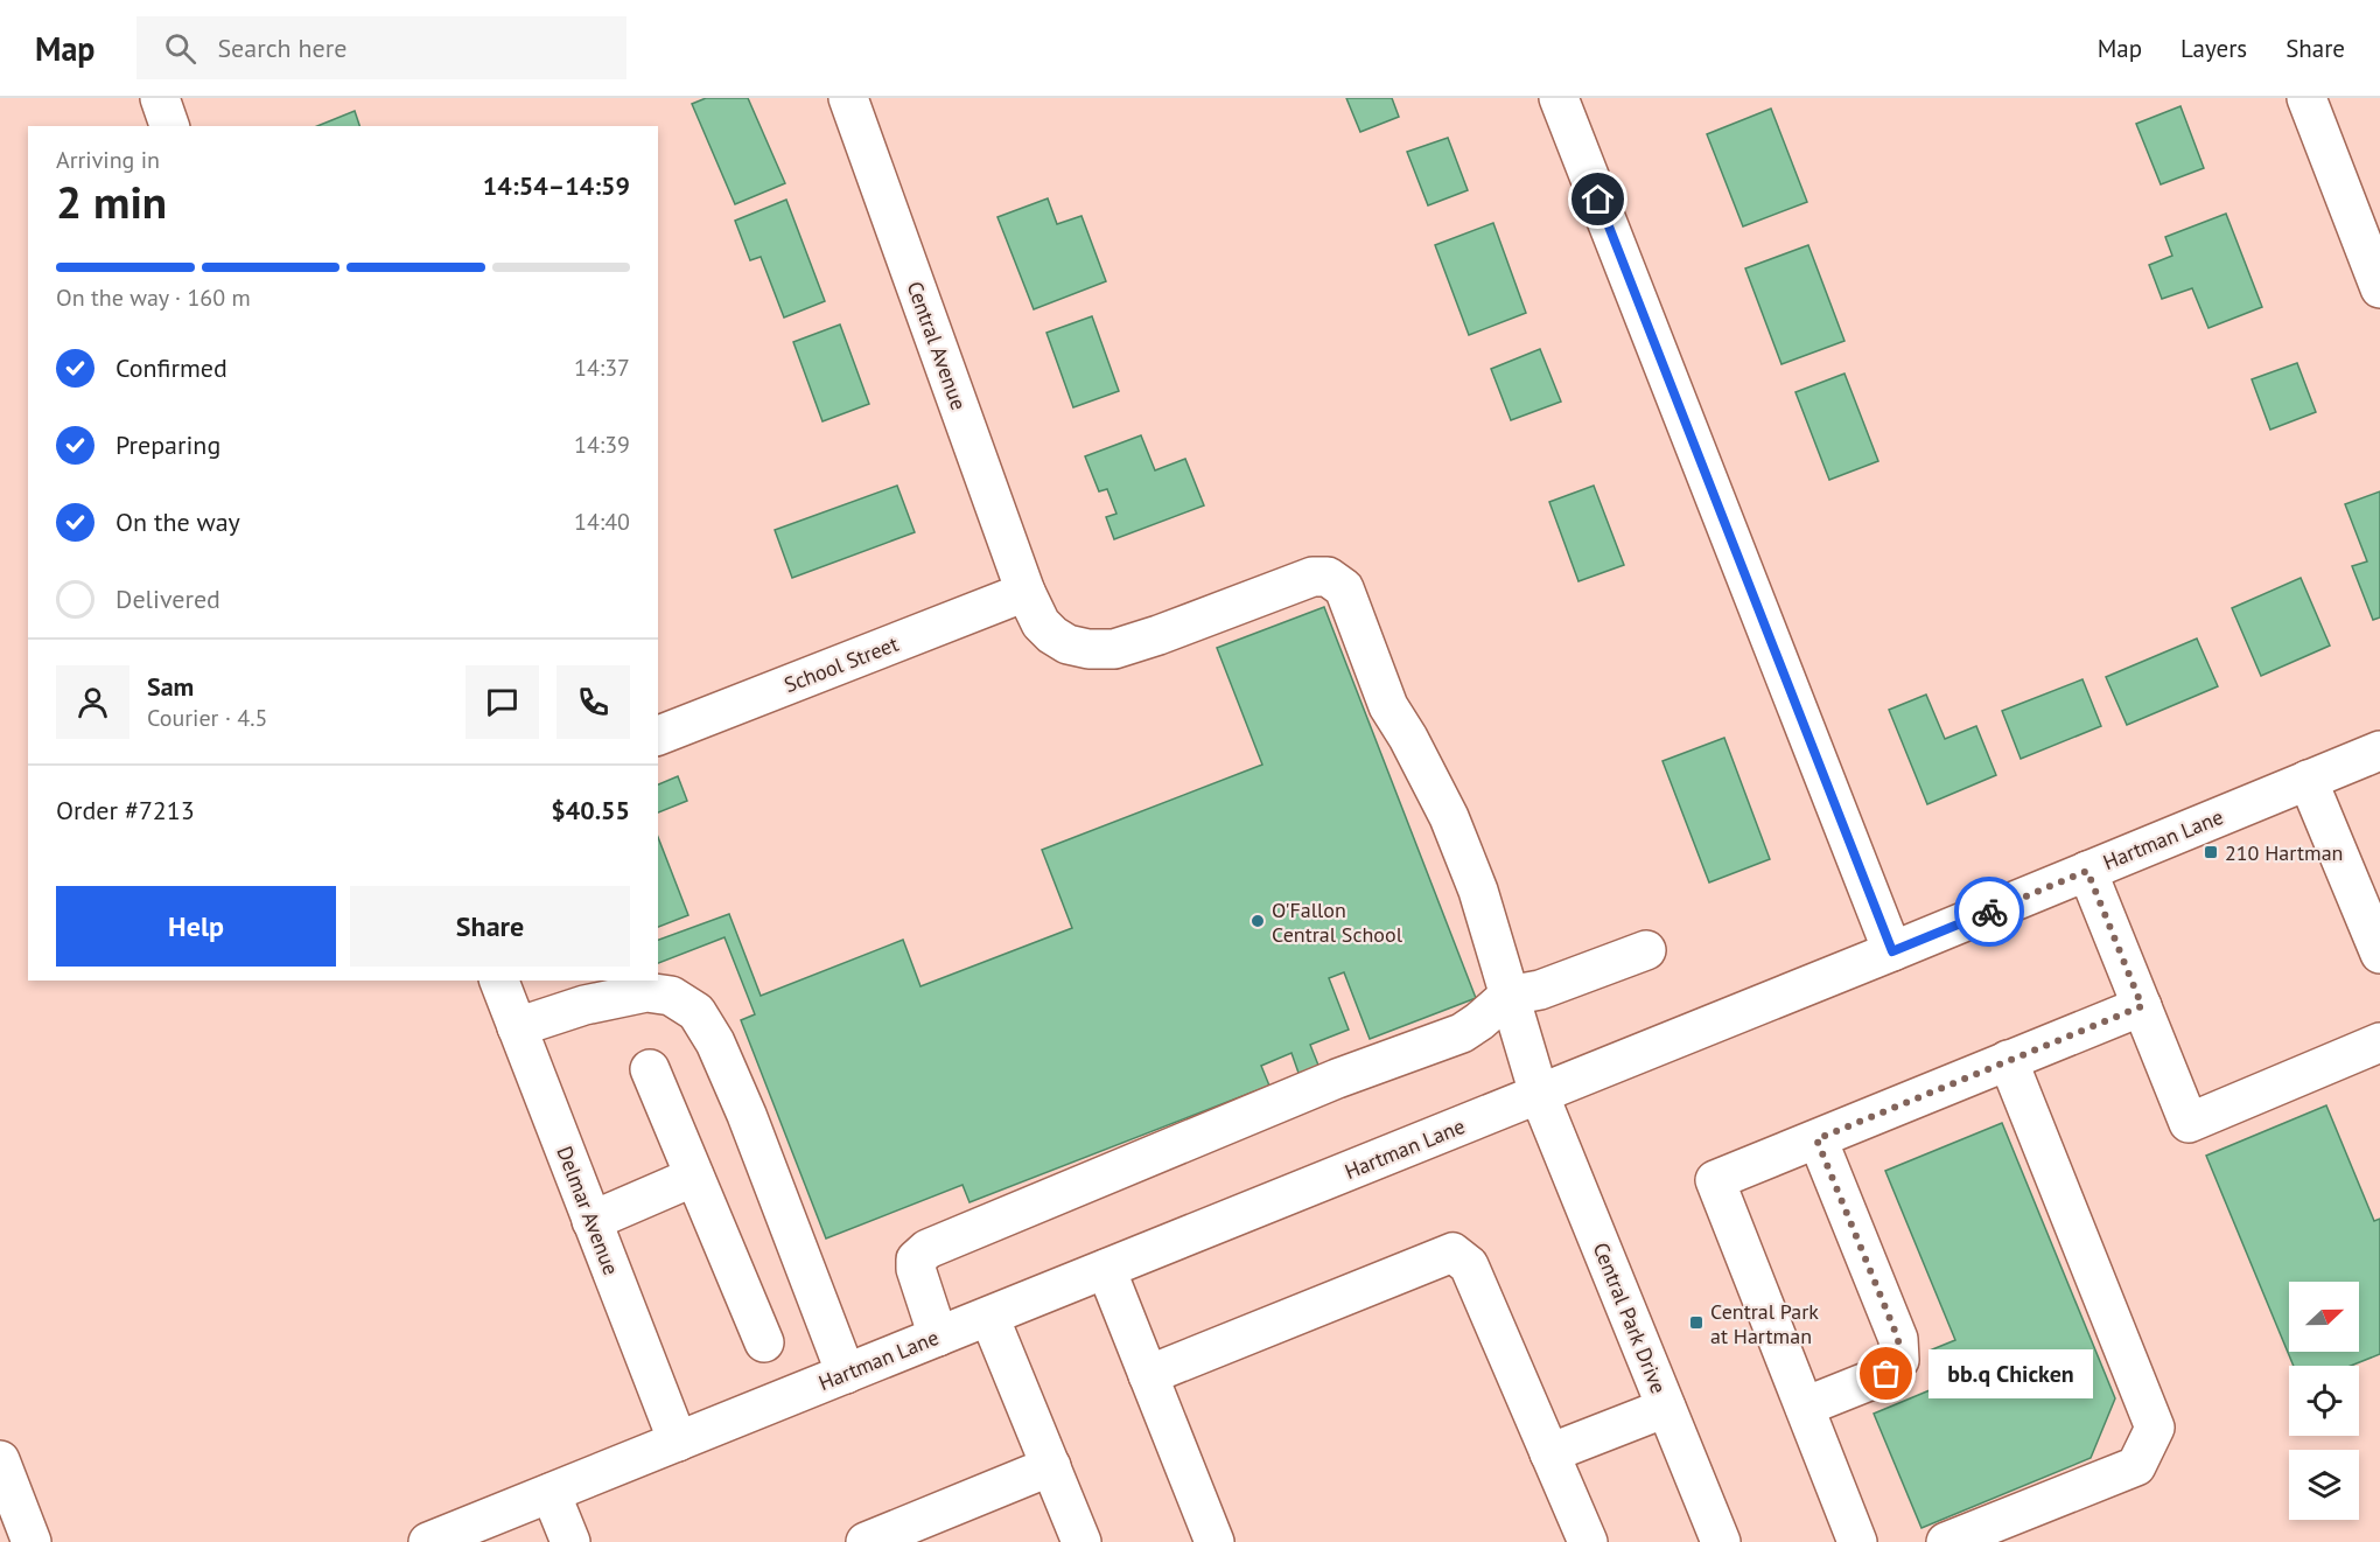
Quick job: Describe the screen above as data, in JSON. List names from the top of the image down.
{
  "streets": {
    "street": [
      "Central Avenue",
      "School Street",
      "Hartman Lane",
      "Delmar Avenue",
      "Central Park Drive"
    ]
  },
  "crossings": [
    ["Central Avenue", "School Street"],
    ["Central Avenue", "Central Park Drive"],
    ["Hartman Lane", "Delmar Avenue"],
    ["Hartman Lane", "Central Park Drive"]
  ],
  "places": {
    "transit": ["210 Hartman", "Central Park at Hartman"],
    "other": ["O'Fallon Central School", "bb.q Chicken"]
  },
  "north": "right",
  "page": {
    "header": "Map",
    "search": "Search here",
    "nav": ["Map", "Layers", "Share"],
    "heading": ["2 min", "Arriving in", "14:54–14:59"],
    "panel": [
      "Sam",
      "Courier · 4.5",
      "Order #7213",
      "$40.55"
    ],
    "bar": "On the way · 160 m",
    "list": [
      ["Confirmed", "14:37"],
      ["Preparing", "14:39"],
      ["On the way", "14:40"],
      "Delivered"
    ],
    "buttons": ["Help", "Share"],
    "bubble": "bb.q Chicken"
  }
}
